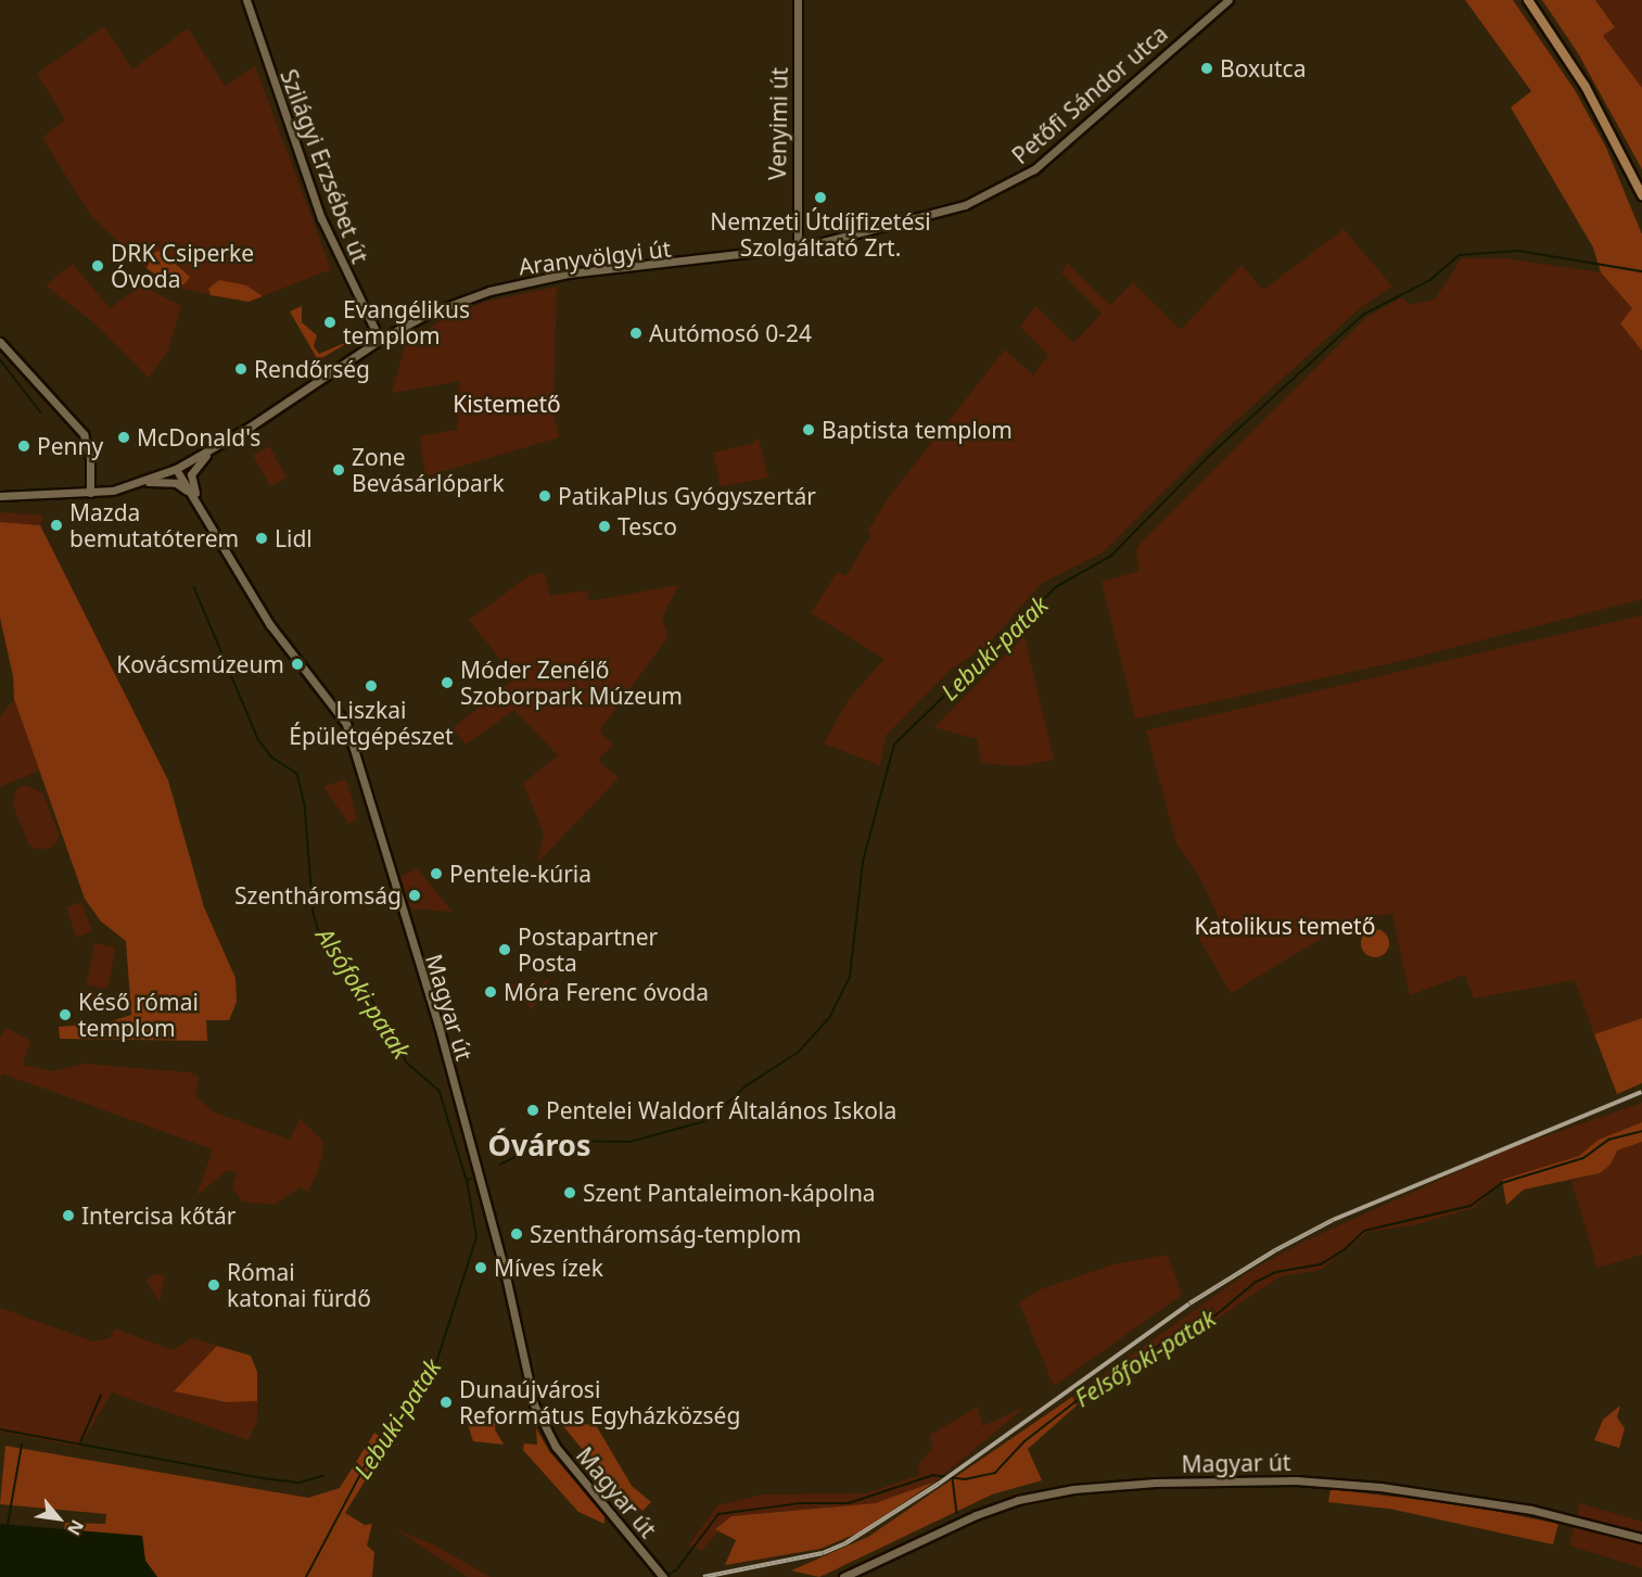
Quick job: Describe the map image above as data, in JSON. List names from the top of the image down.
{
  "streets": {
    "street": [
      "Petőfi Sándor utca",
      "Venyimi út",
      "Szilágyi Erzsébet út",
      "Aranyvölgyi út",
      "Magyar út"
    ]
  },
  "crossings": [
    ["Petőfi Sándor utca", "Aranyvölgyi út"],
    ["Venyimi út", "Aranyvölgyi út"],
    ["Szilágyi Erzsébet út", "Aranyvölgyi út"],
    ["Aranyvölgyi út", "Magyar út"]
  ],
  "districts": ["Óváros"],
  "water": ["Lebuki-patak", "Alsófoki-patak", "Felsőfoki-patak"],
  "parks": ["Kistemető", "Katolikus temető"],
  "places": [
    "Boxutca",
    "Nemzeti Útdíjfizetési Szolgáltató Zrt.",
    "DRK Csiperke Óvoda",
    "Evangélikus templom",
    "Autómosó 0-24",
    "Rendőrség",
    "Baptista templom",
    "McDonald's",
    "Penny",
    "Zone Bevásárlópark",
    "PatikaPlus Gyógyszertár",
    "Mazda bemutatóterem",
    "Tesco",
    "Lidl",
    "Kovácsmúzeum",
    "Móder Zenélő Szoborpark Múzeum",
    "Liszkai Épületgépészet",
    "Pentele-kúria",
    "Szentháromság",
    "Postapartner Posta",
    "Móra Ferenc óvoda",
    "Késő római templom",
    "Pentelei Waldorf Általános Iskola",
    "Szent Pantaleimon-kápolna",
    "Intercisa kőtár",
    "Szentháromság-templom",
    "Míves ízek",
    "Római katonai fürdő",
    "Dunaújvárosi Református Egyházközség"
  ],
  "north": "bottom right"
}
